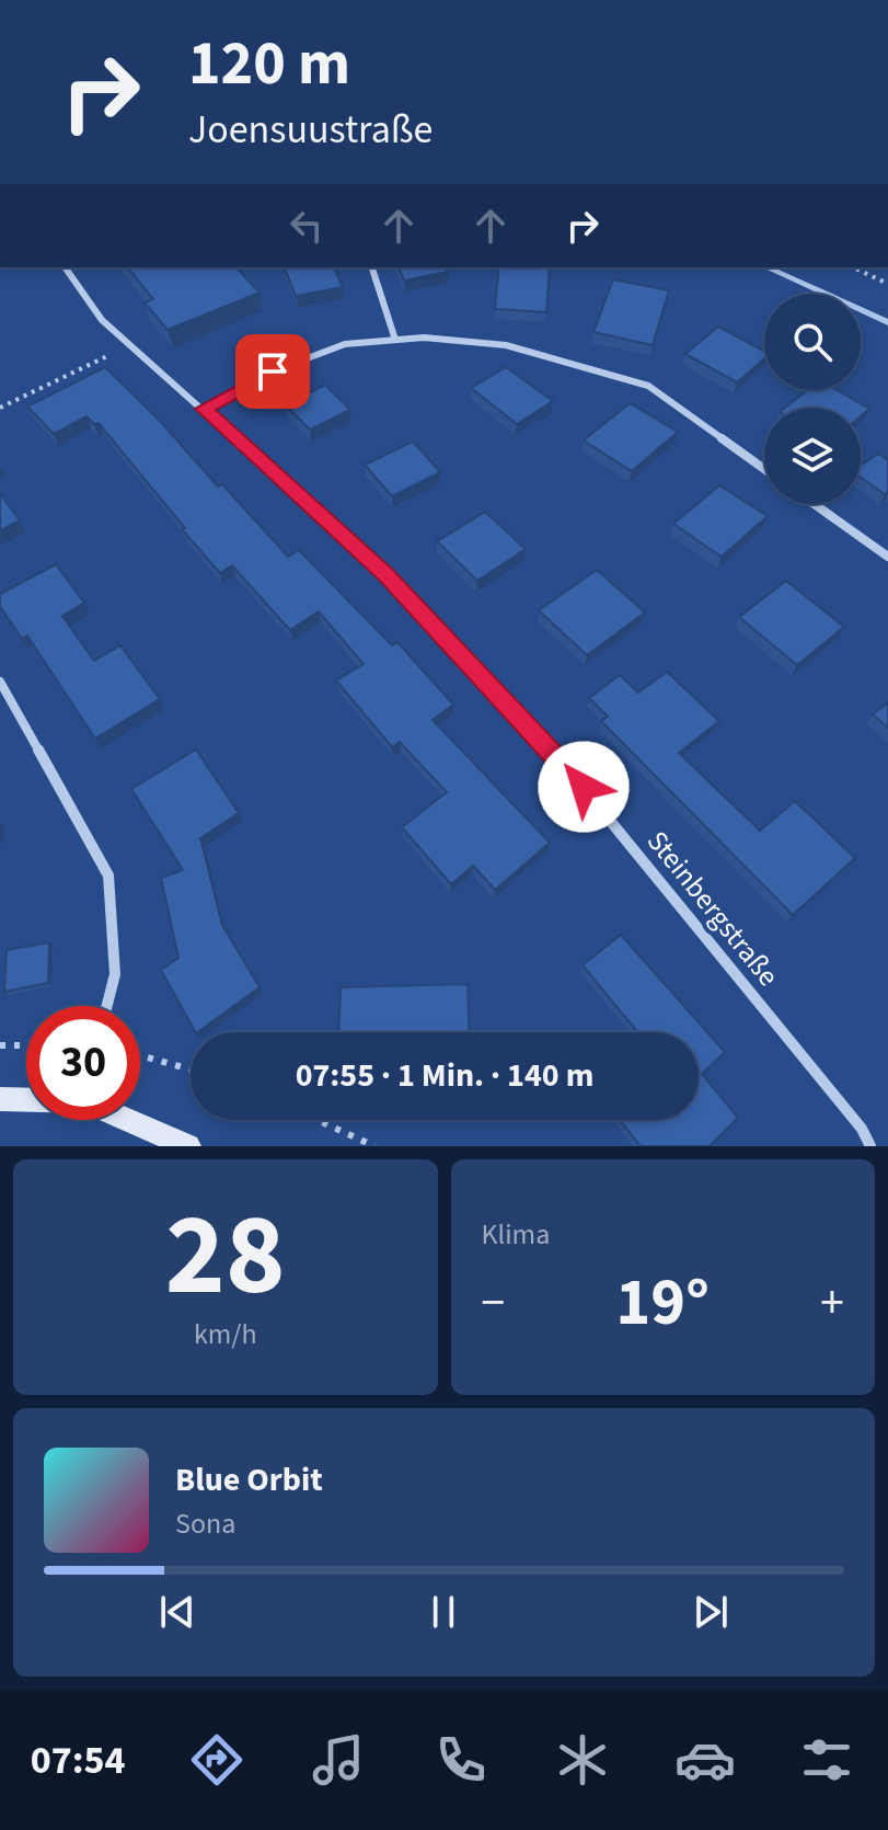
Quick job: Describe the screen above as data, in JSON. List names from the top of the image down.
{
  "streets": {
    "street": ["Steinbergstraße"]
  },
  "page": {
    "turn": ["120 m", "Joensuustraße"],
    "limit": "30",
    "trip": "07:55 · 1 Min. · 140 m",
    "tile": [
      ["28", "km/h"],
      "Klima"
    ],
    "heat": ["−", "19°", "+"],
    "song": ["Blue Orbit", "Sona"],
    "tabs": "07:54"
  }
}
